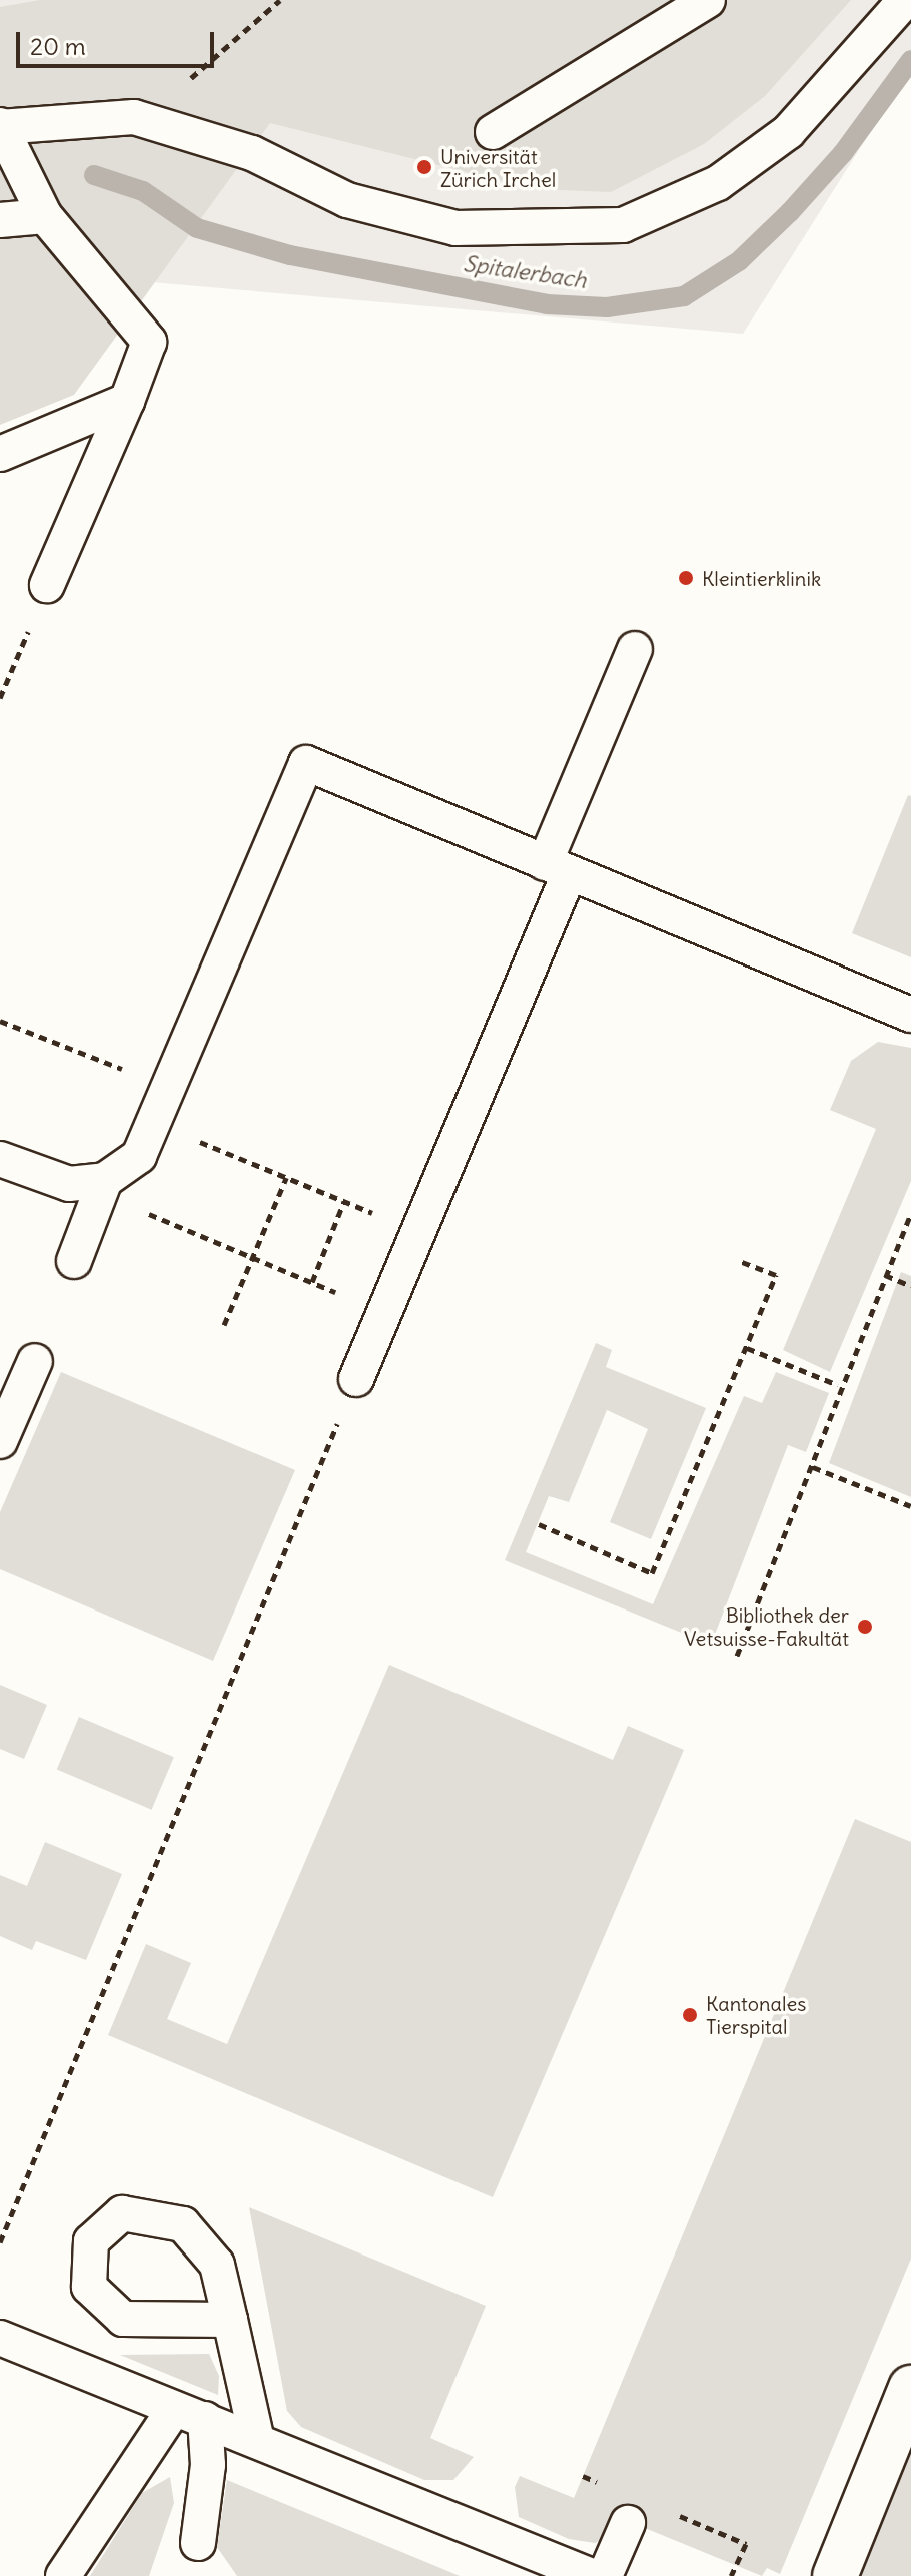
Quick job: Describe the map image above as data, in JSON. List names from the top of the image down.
{
  "water": ["Spitalerbach"],
  "places": [
    "Universität Zürich Irchel",
    "Kleintierklinik",
    "Bibliothek der Vetsuisse-Fakultät",
    "Kantonales Tierspital"
  ],
  "scale_bar": "20 m"
}
